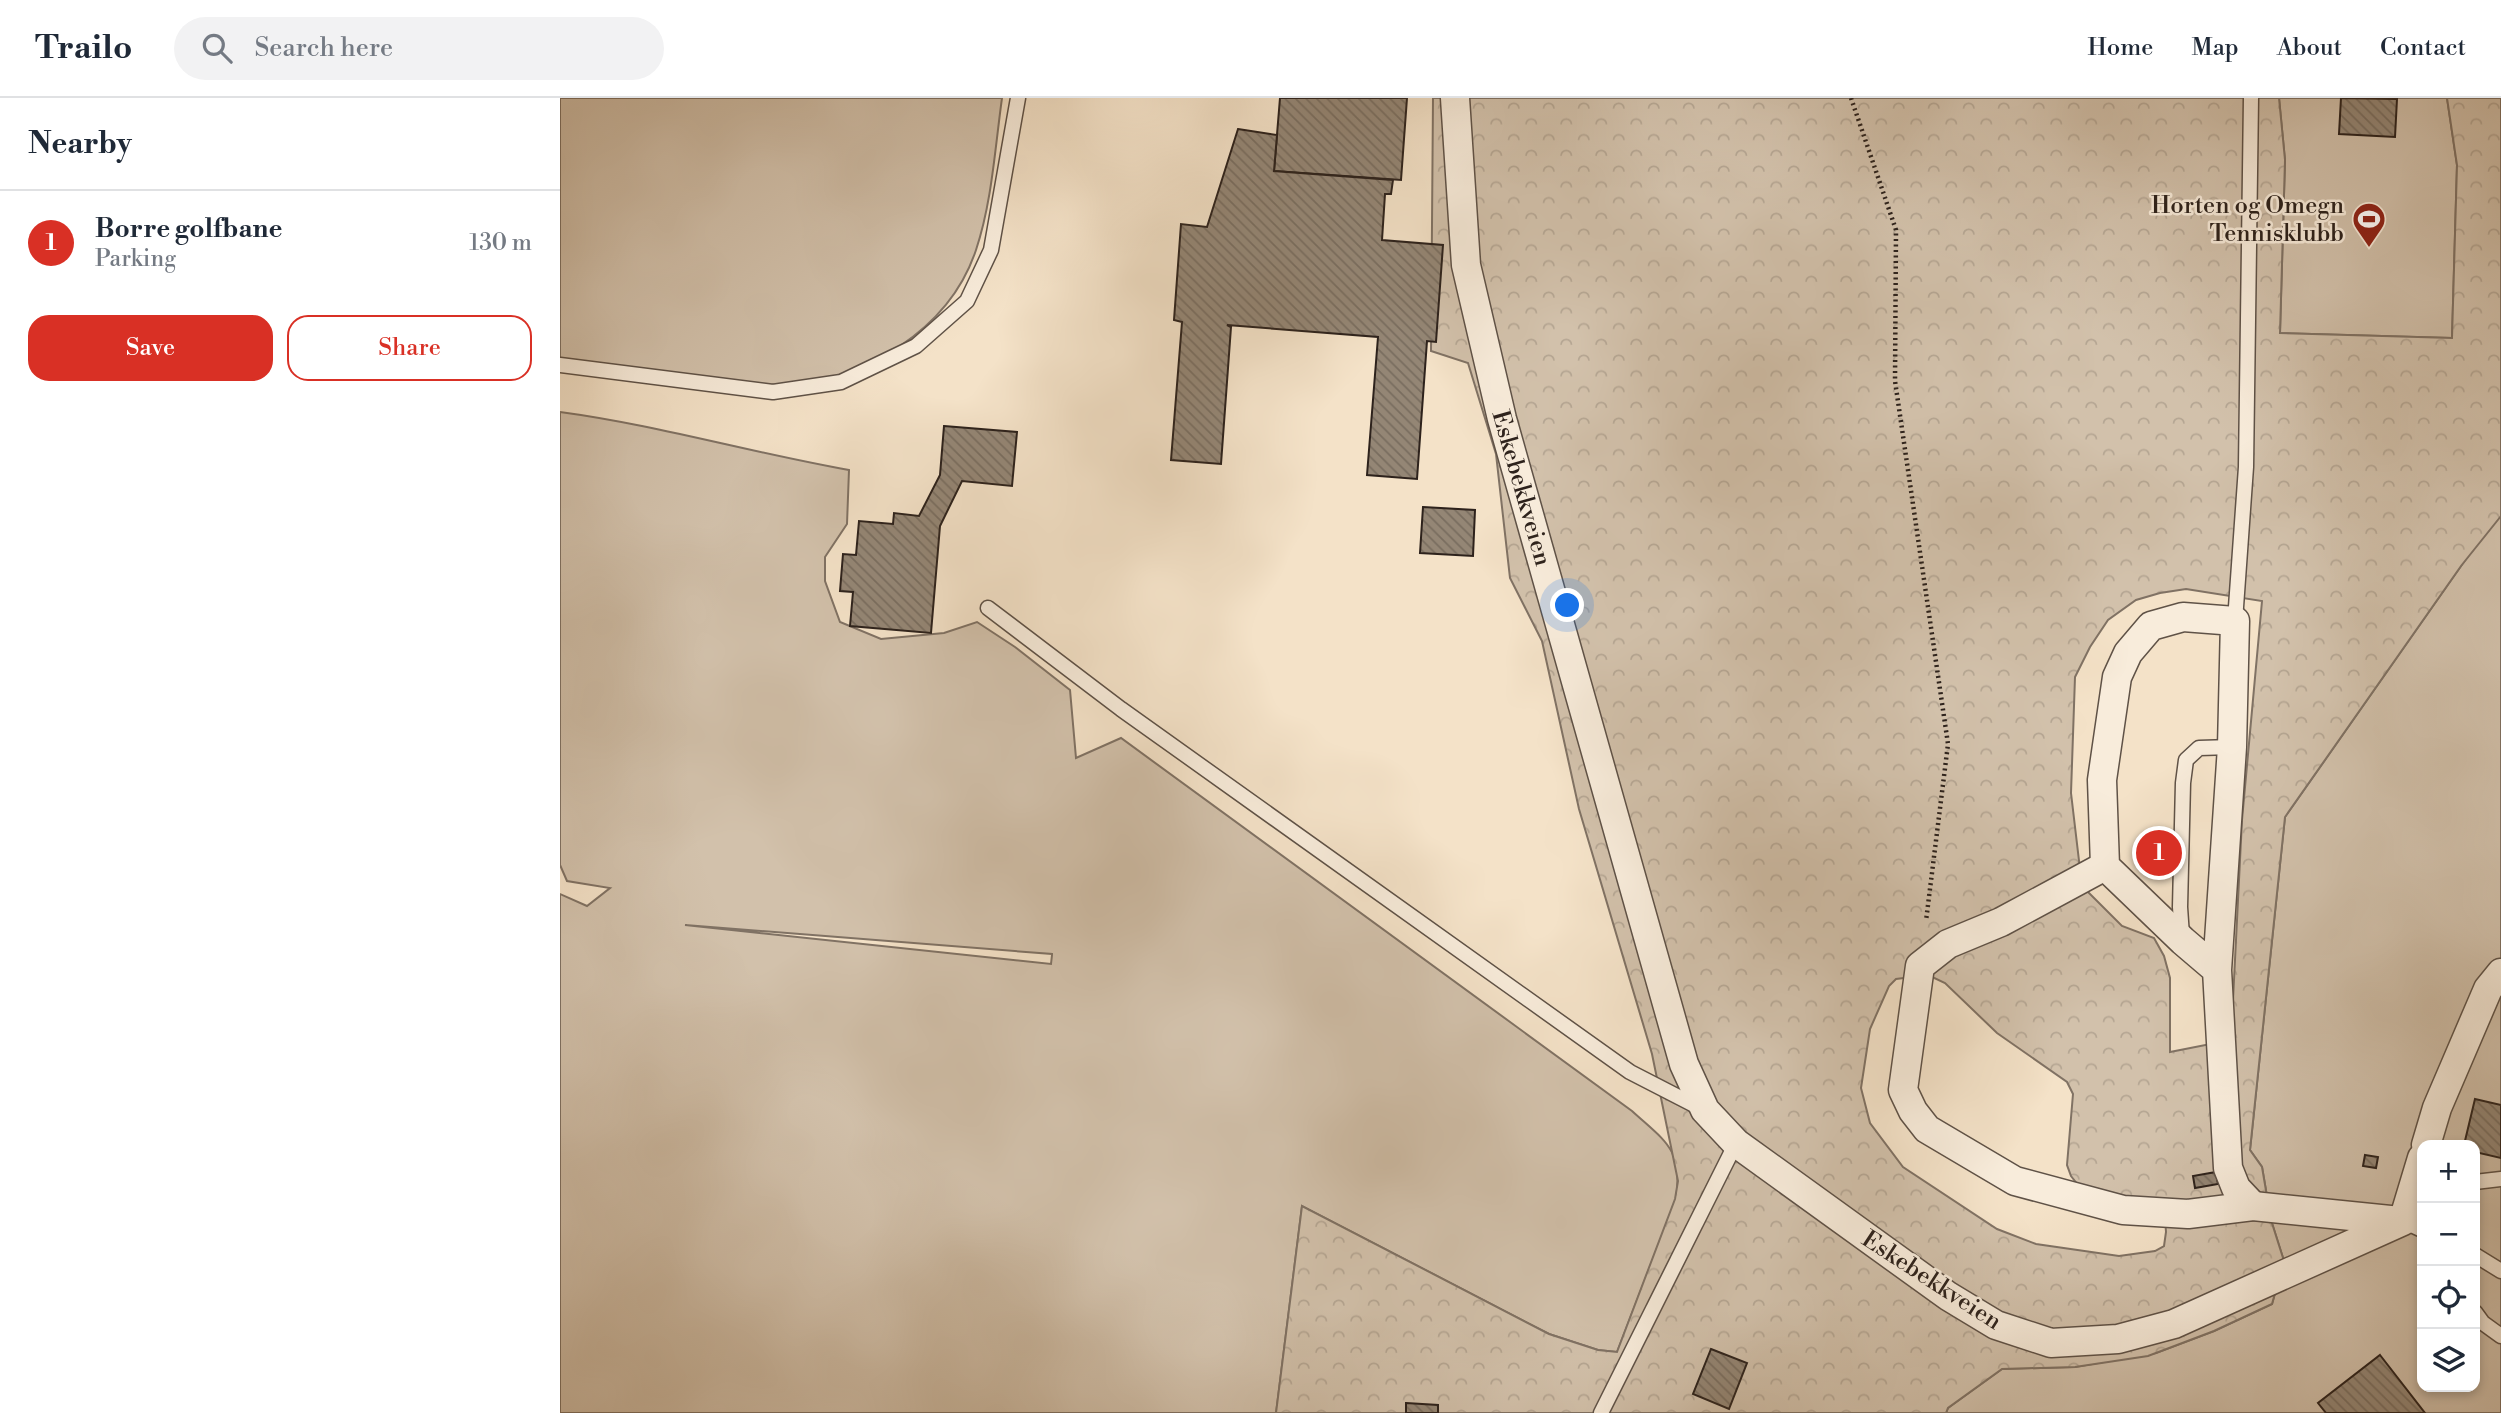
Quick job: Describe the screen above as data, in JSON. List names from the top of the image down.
{
  "streets": {
    "street": ["Eskebekkveien"]
  },
  "places": {
    "sports": ["Horten og Omegn Tennisklubb"]
  },
  "page": {
    "header": "Trailo",
    "search": "Search here",
    "nav": [
      "Home",
      "Map",
      "About",
      "Contact"
    ],
    "heading": "Nearby",
    "list": [
      {
        "mark": "1",
        "name": "Borre golfbane",
        "note": "Parking",
        "value": "130 m"
      }
    ],
    "buttons": ["Save", "Share"],
    "pins": "1",
    "map_buttons": ["+", "−"]
  }
}
